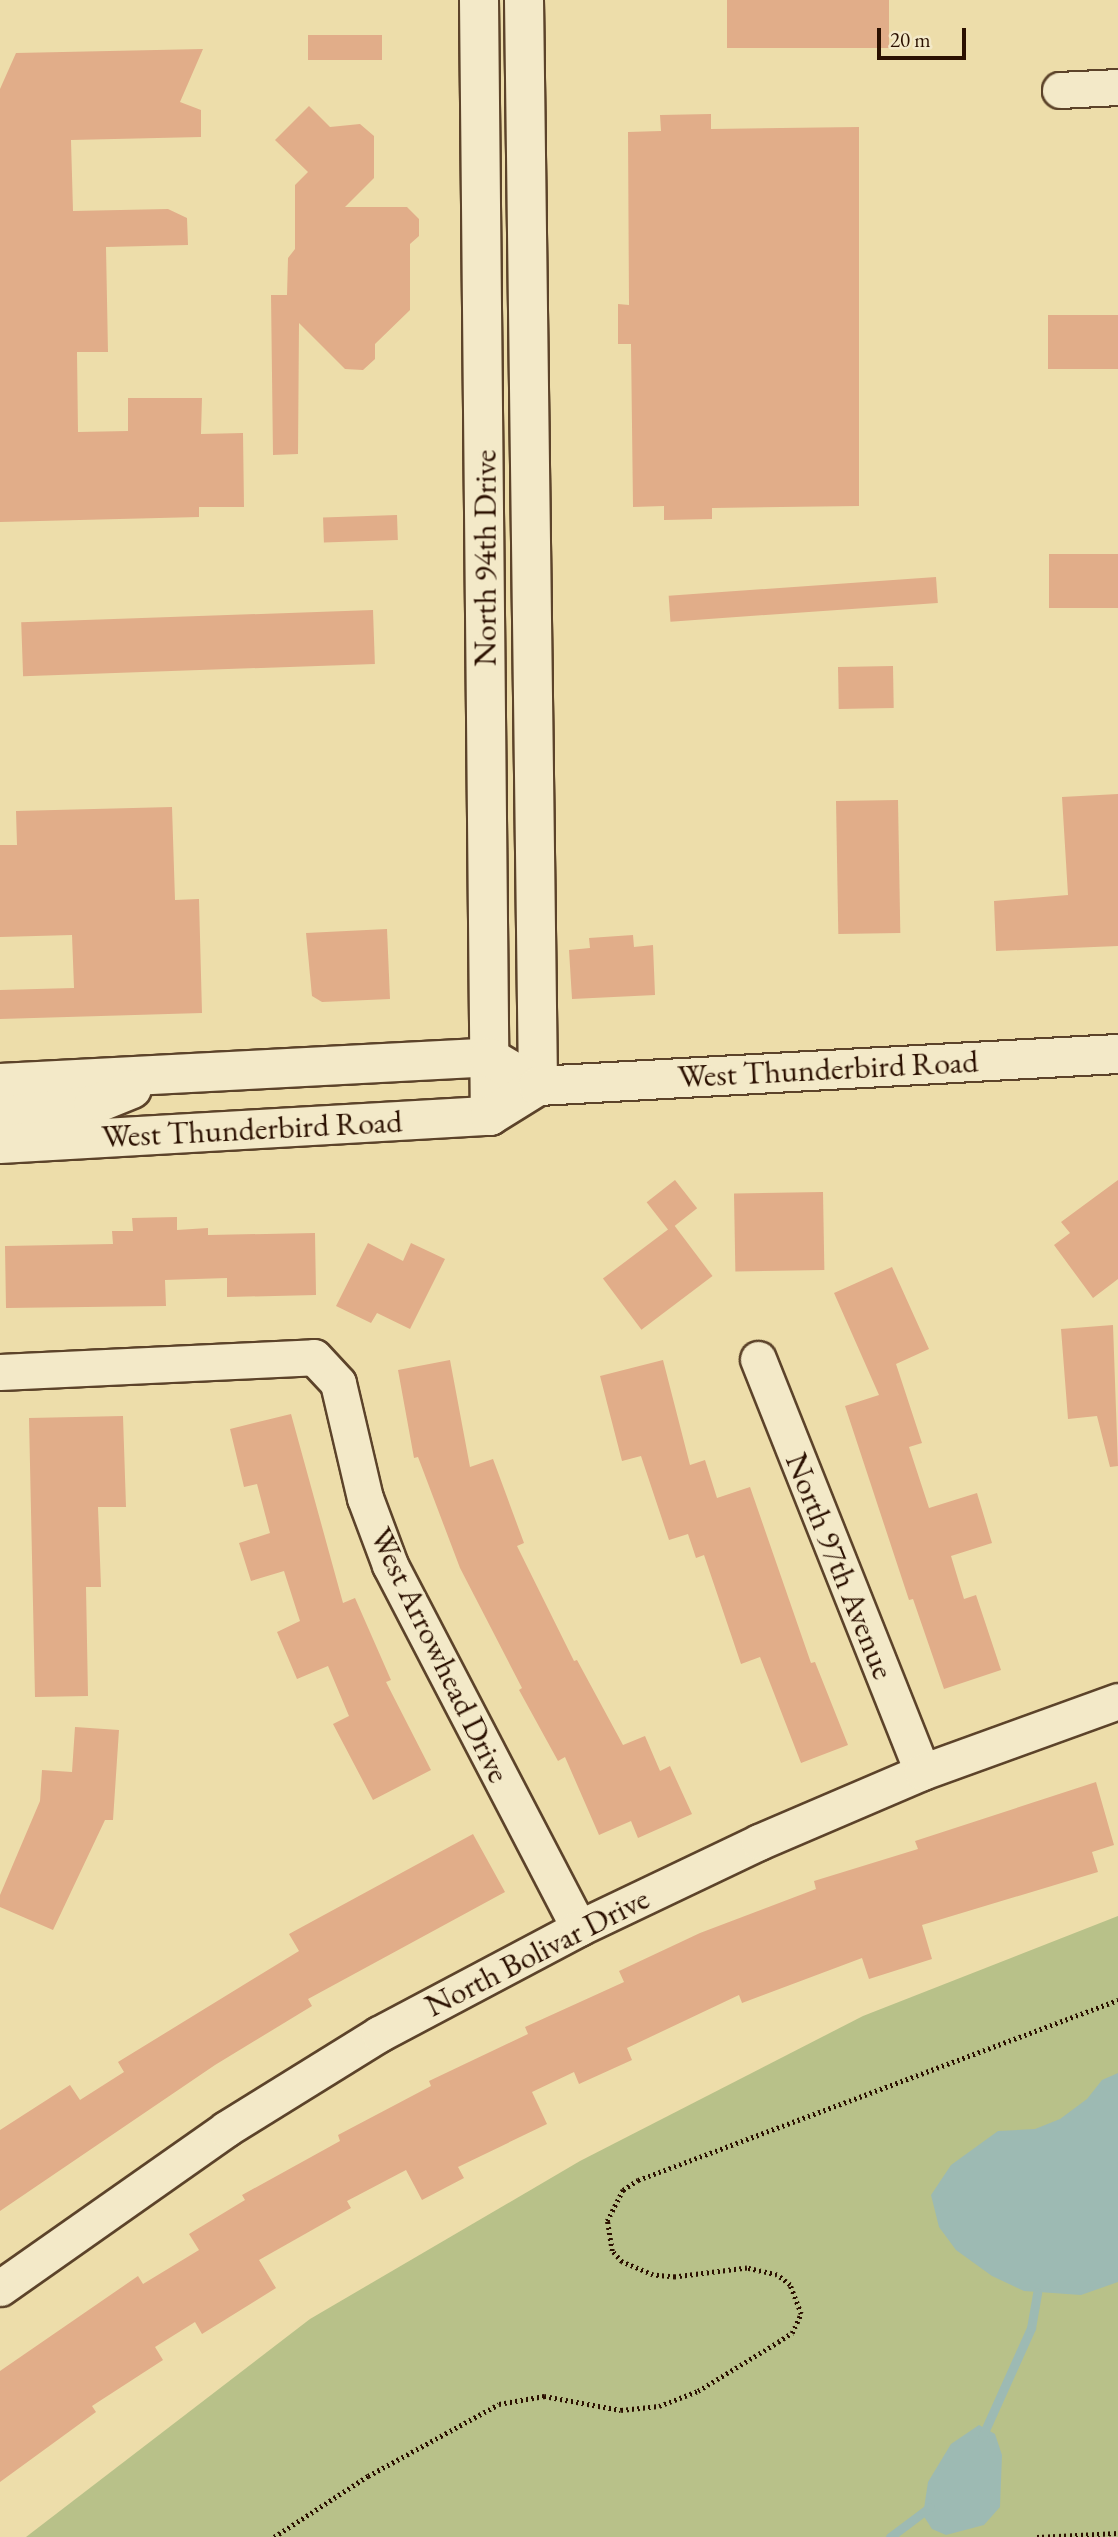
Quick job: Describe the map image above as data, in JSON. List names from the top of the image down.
{
  "streets": {
    "street": [
      "North 94th Drive",
      "West Thunderbird Road",
      "North 97th Avenue",
      "West Arrowhead Drive",
      "North Bolivar Drive"
    ]
  },
  "crossings": [
    ["North 94th Drive", "West Thunderbird Road"],
    ["North 97th Avenue", "North Bolivar Drive"],
    ["West Arrowhead Drive", "North Bolivar Drive"]
  ],
  "scale_bar": "20 m"
}
